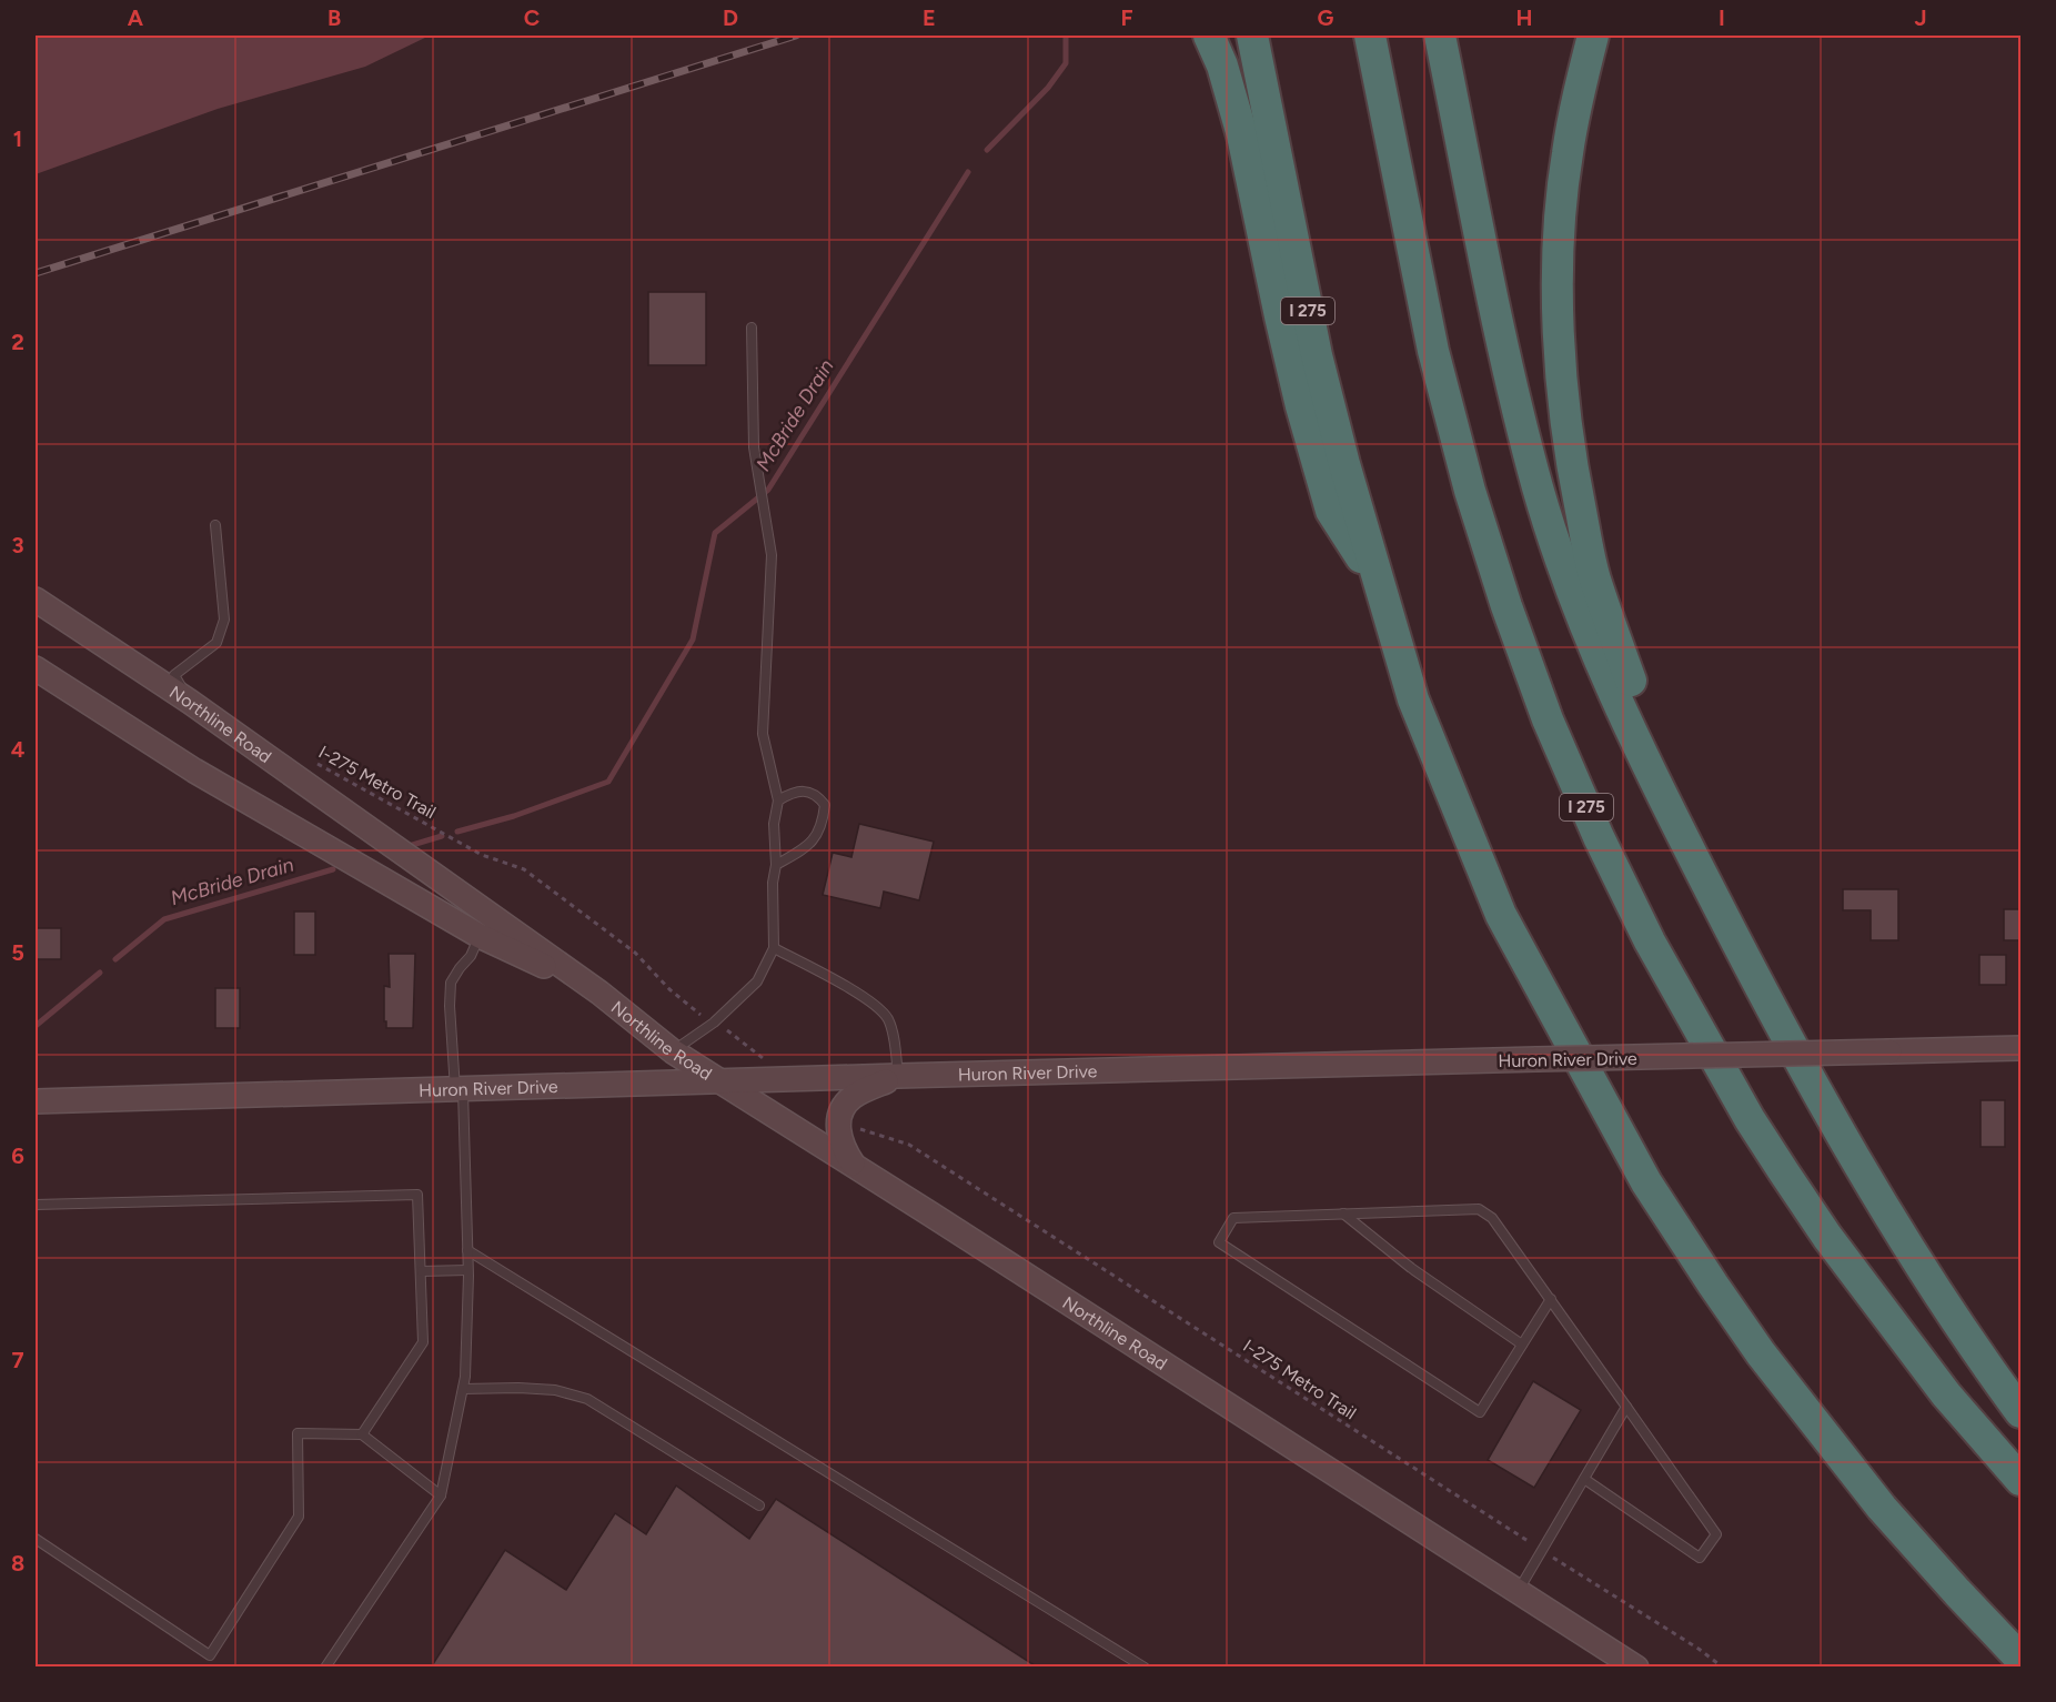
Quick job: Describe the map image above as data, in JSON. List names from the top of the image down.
{
  "streets": {
    "highway": ["I 275"],
    "street": ["Northline Road", "Huron River Drive"],
    "path": ["I-275 Metro Trail"]
  },
  "crossings": [
    ["Northline Road", "Huron River Drive"]
  ],
  "water": ["McBride Drain"],
  "grid": {
    "columns": [
      "A",
      "B",
      "C",
      "D",
      "E",
      "F",
      "G",
      "H",
      "I",
      "J"
    ],
    "rows": [
      "1",
      "2",
      "3",
      "4",
      "5",
      "6",
      "7",
      "8"
    ]
  }
}
